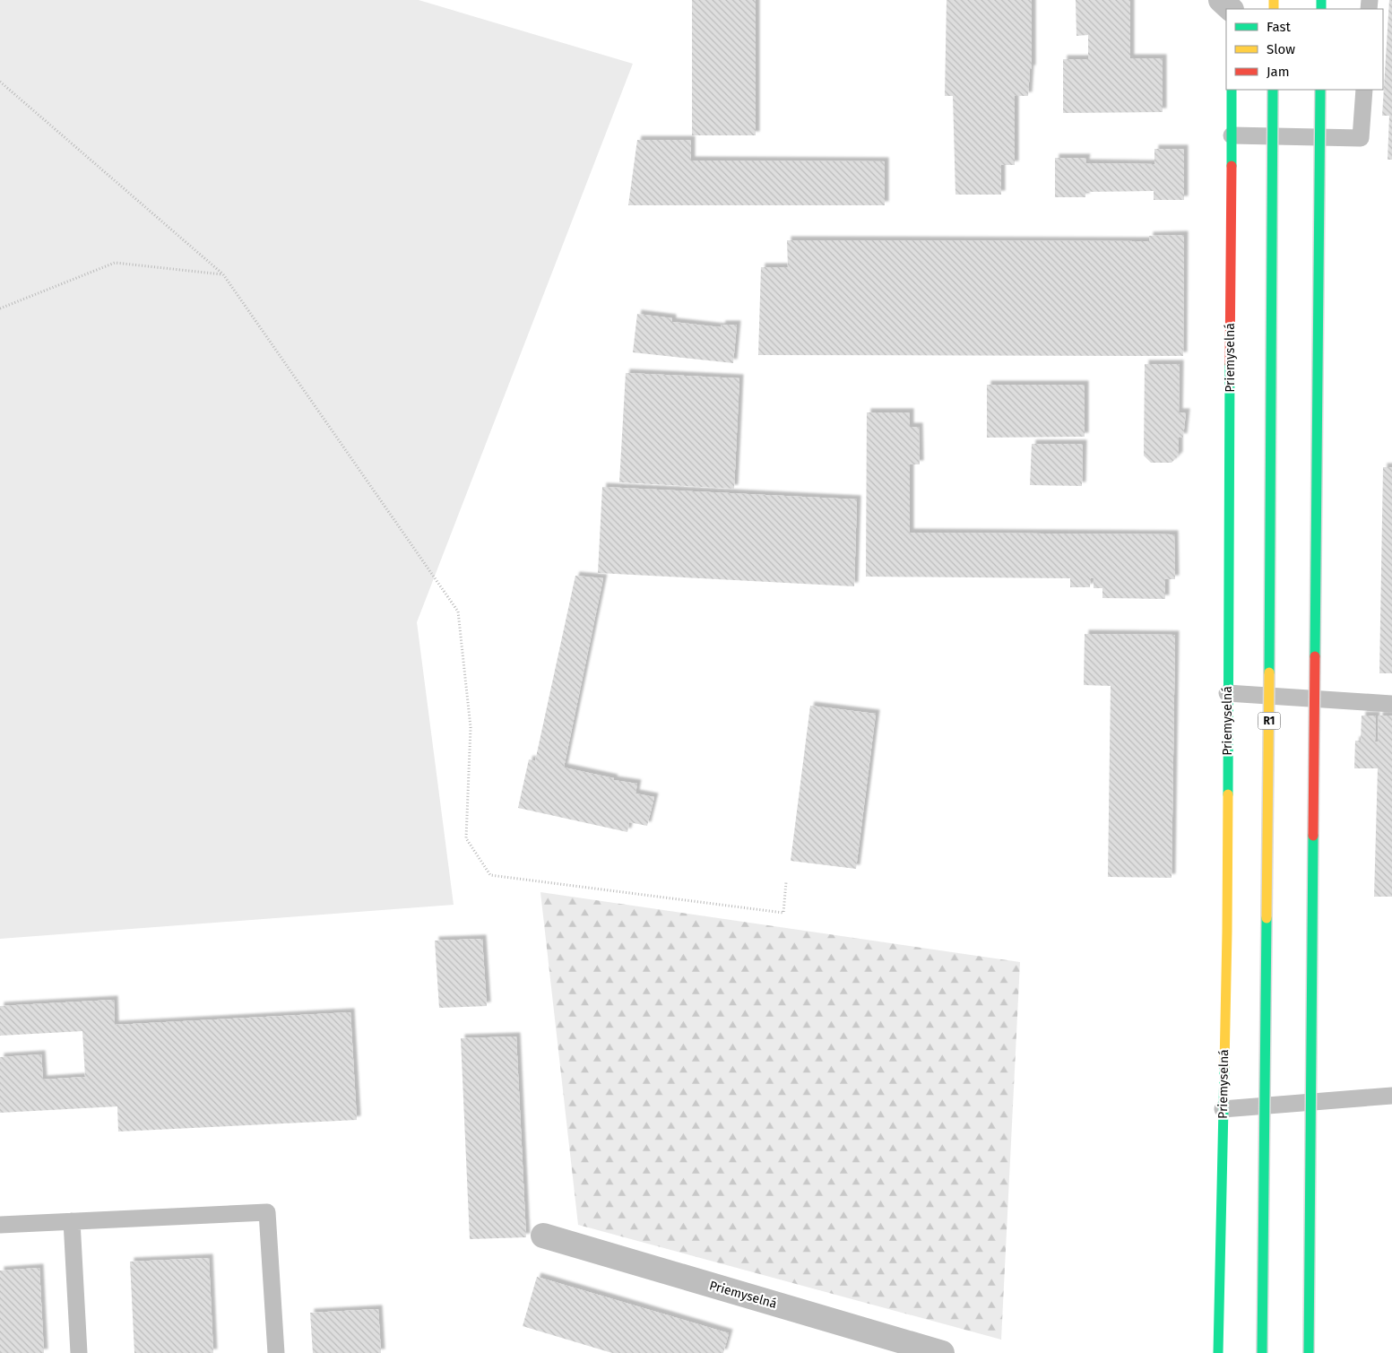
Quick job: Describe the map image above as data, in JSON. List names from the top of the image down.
{
  "streets": {
    "main road": ["Priemyselná", "R1"]
  },
  "legend": ["Fast", "Slow", "Jam"]
}
